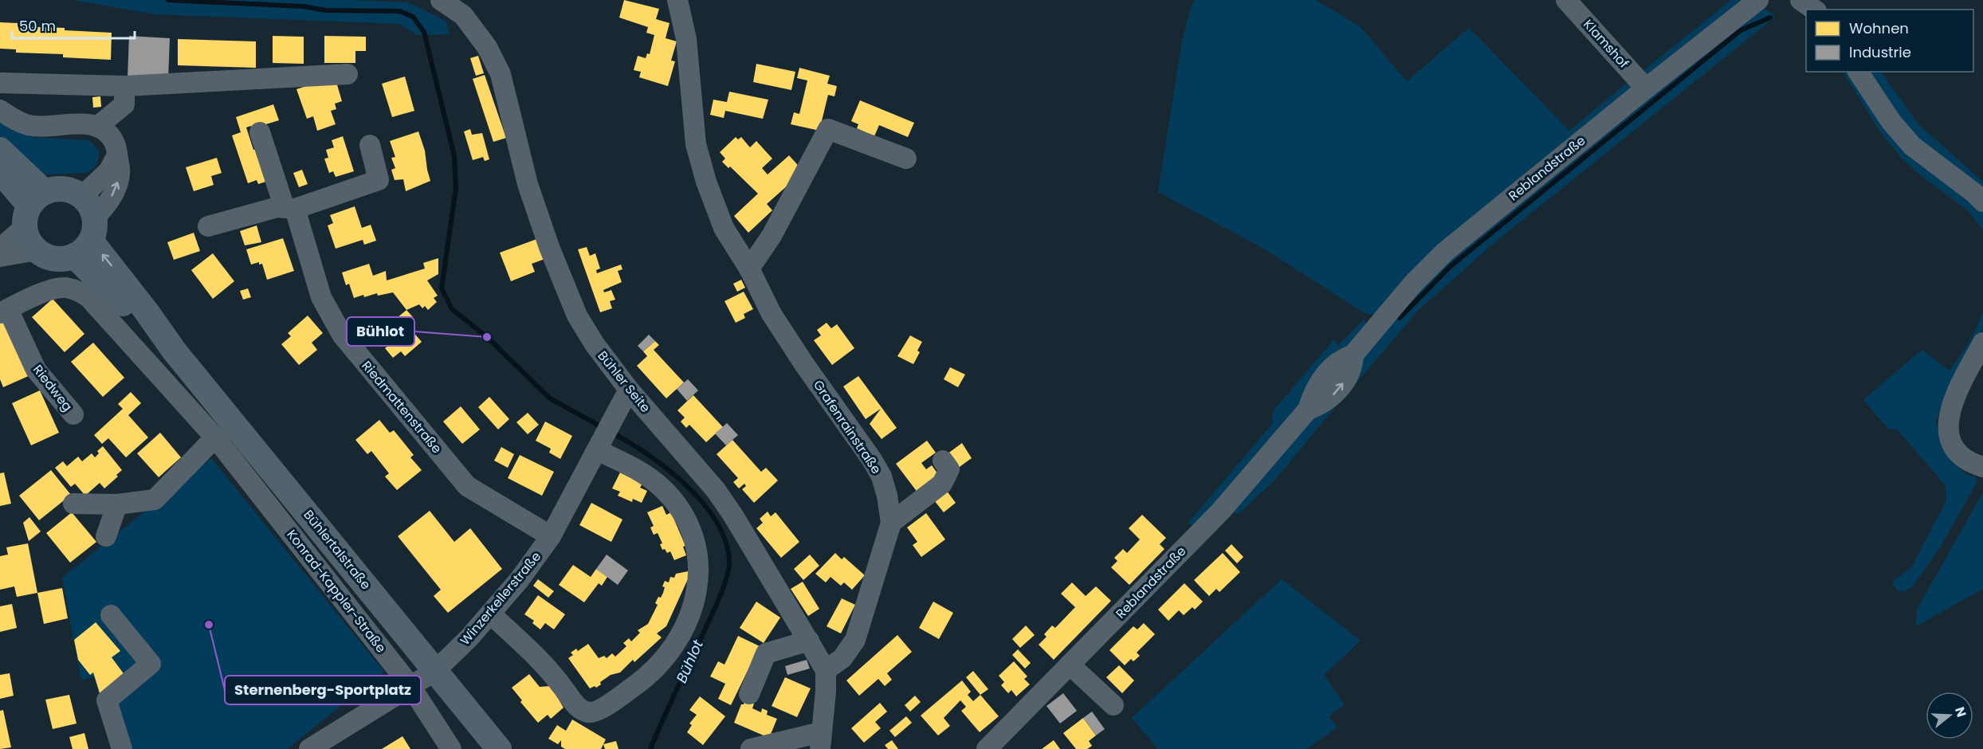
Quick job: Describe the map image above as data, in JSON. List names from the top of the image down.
{
  "streets": {
    "main road": ["Bühlertalstraße"],
    "street": [
      "Klamshof",
      "Reblandstraße",
      "Bühler Seite",
      "Riedweg",
      "Riedmattenstraße",
      "Grafenrainstraße",
      "Konrad-Kappler-Straße",
      "Winzerkellerstraße"
    ]
  },
  "crossings": [
    ["Klamshof", "Reblandstraße"],
    ["Bühler Seite", "Grafenrainstraße"],
    ["Bühler Seite", "Winzerkellerstraße"],
    ["Riedweg", "Konrad-Kappler-Straße"],
    ["Riedmattenstraße", "Winzerkellerstraße"],
    ["Bühlertalstraße", "Winzerkellerstraße"],
    ["Konrad-Kappler-Straße", "Winzerkellerstraße"]
  ],
  "water": ["Bühlot"],
  "places": ["Bühlot", "Sternenberg-Sportplatz"],
  "legend": ["Wohnen", "Industrie"],
  "scale_bar": "50 m",
  "north": "right"
}
